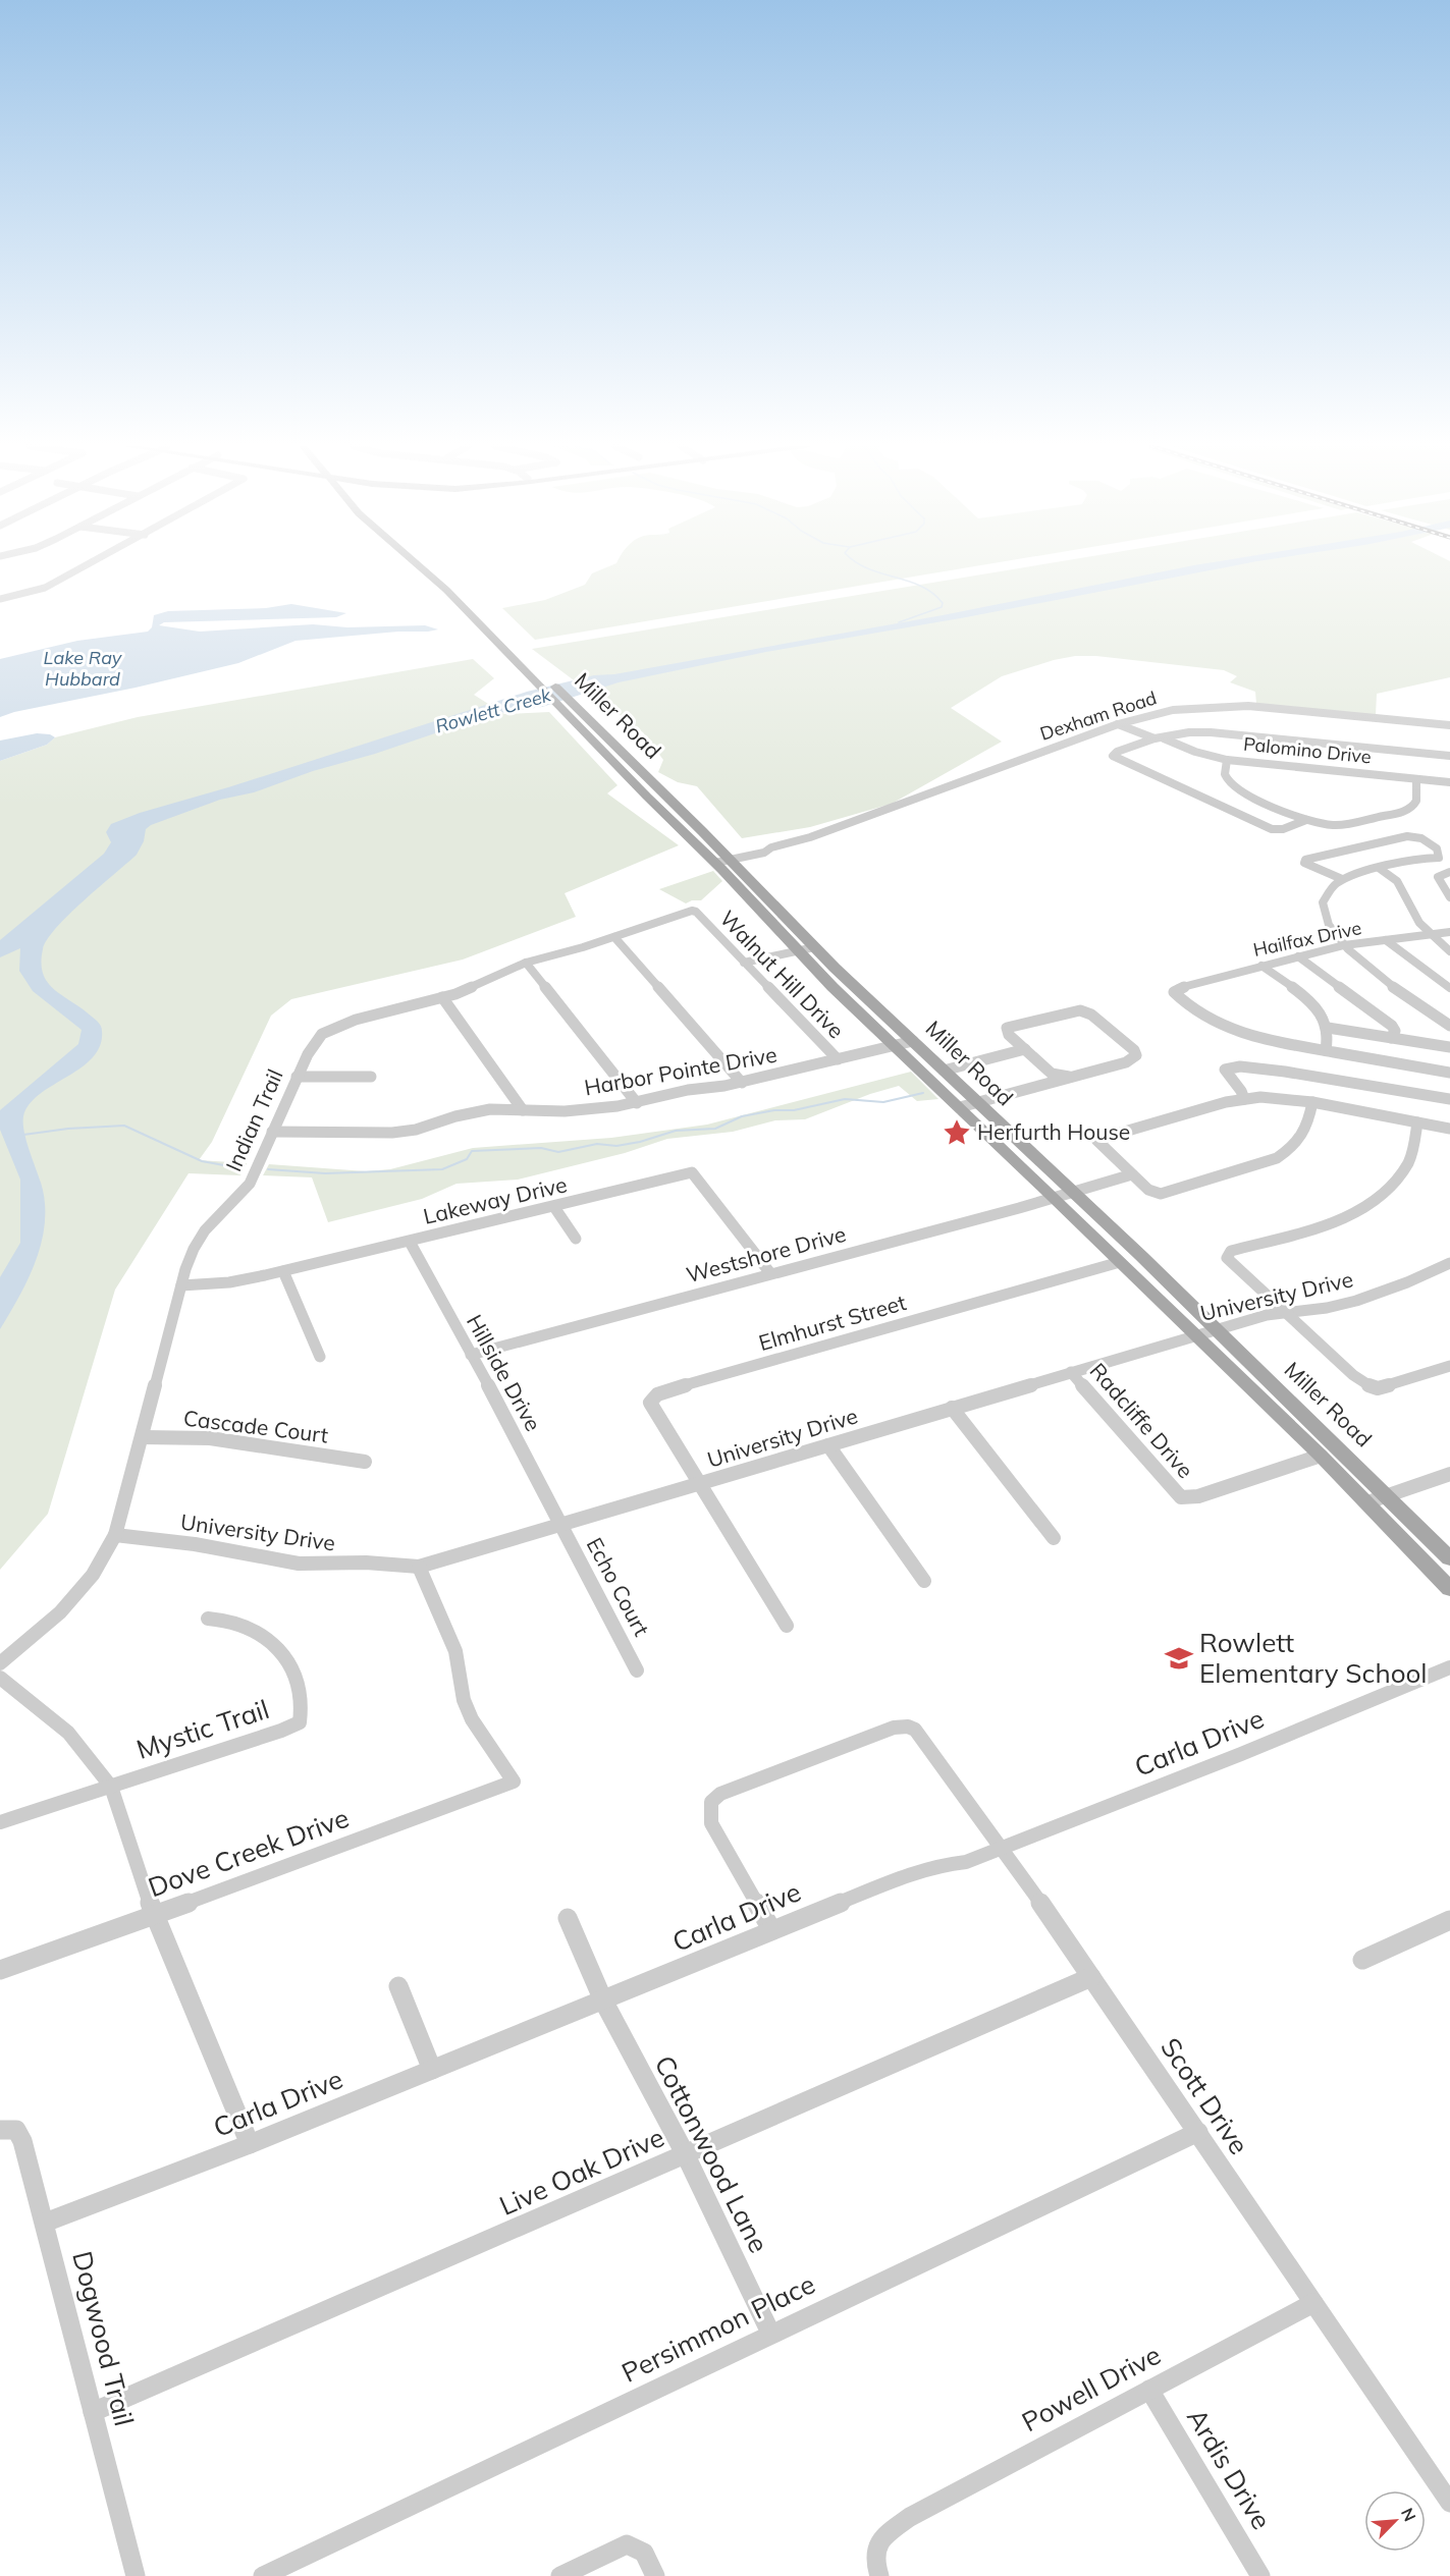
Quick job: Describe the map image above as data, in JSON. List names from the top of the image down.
{
  "streets": {
    "main road": ["Miller Road"],
    "street": [
      "Dexham Road",
      "Palomino Drive",
      "Hailfax Drive",
      "Walnut Hill Drive",
      "Harbor Pointe Drive",
      "Indian Trail",
      "Lakeway Drive",
      "Westshore Drive",
      "University Drive",
      "Elmhurst Street",
      "Hillside Drive",
      "Radcliffe Drive",
      "Cascade Court",
      "Echo Court",
      "Mystic Trail",
      "Carla Drive",
      "Dove Creek Drive",
      "Scott Drive",
      "Cottonwood Lane",
      "Live Oak Drive",
      "Persimmon Place",
      "Dogwood Trail",
      "Powell Drive",
      "Ardis Drive"
    ]
  },
  "crossings": [
    ["Miller Road", "Dexham Road"],
    ["Miller Road", "Harbor Pointe Drive"],
    ["Miller Road", "Westshore Drive"],
    ["Miller Road", "University Drive"],
    ["Miller Road", "Elmhurst Street"],
    ["Miller Road", "Radcliffe Drive"],
    ["Dexham Road", "Palomino Drive"],
    ["Walnut Hill Drive", "Harbor Pointe Drive"],
    ["Walnut Hill Drive", "Indian Trail"],
    ["Harbor Pointe Drive", "Indian Trail"],
    ["Indian Trail", "Lakeway Drive"],
    ["Indian Trail", "University Drive"],
    ["Indian Trail", "Cascade Court"],
    ["Lakeway Drive", "Westshore Drive"],
    ["Lakeway Drive", "Hillside Drive"],
    ["Westshore Drive", "Hillside Drive"],
    ["University Drive", "Elmhurst Street"],
    ["University Drive", "Hillside Drive"],
    ["University Drive", "Radcliffe Drive"],
    ["University Drive", "Echo Court"],
    ["University Drive", "Dove Creek Drive"],
    ["Hillside Drive", "Echo Court"],
    ["Carla Drive", "Scott Drive"],
    ["Carla Drive", "Cottonwood Lane"],
    ["Carla Drive", "Dogwood Trail"],
    ["Scott Drive", "Live Oak Drive"],
    ["Scott Drive", "Persimmon Place"],
    ["Scott Drive", "Powell Drive"],
    ["Cottonwood Lane", "Live Oak Drive"],
    ["Cottonwood Lane", "Persimmon Place"],
    ["Live Oak Drive", "Dogwood Trail"],
    ["Powell Drive", "Ardis Drive"]
  ],
  "water": ["Lake Ray Hubbard", "Rowlett Creek"],
  "places": {
    "place": ["Herfurth House"],
    "school or university": ["Rowlett Elementary School"]
  },
  "north": "top right"
}
